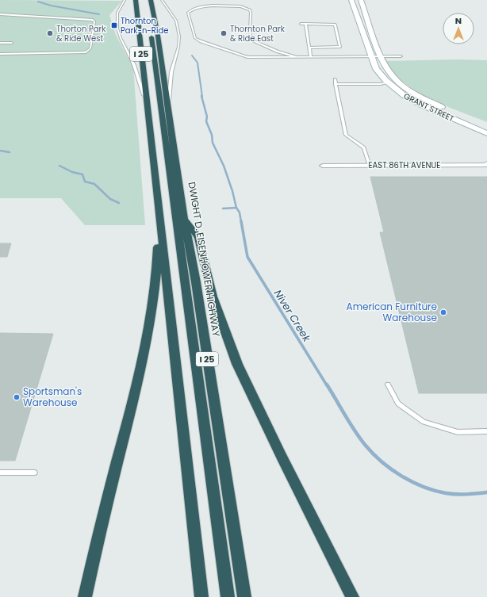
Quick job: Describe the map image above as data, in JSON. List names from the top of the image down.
{
  "streets": {
    "highway": ["I 25", "DWIGHT D. EISENHOWER HIGHWAY"],
    "street": ["GRANT STREET", "EAST 86TH AVENUE"]
  },
  "water": ["Niver Creek"],
  "places": {
    "transit": ["Thornton Park-n-Ride"],
    "other": [
      "Thorton Park & Ride West",
      "Thornton Park & Ride East",
      "American Furniture Warehouse",
      "Sportsman's Warehouse"
    ]
  },
  "north": "top"
}
